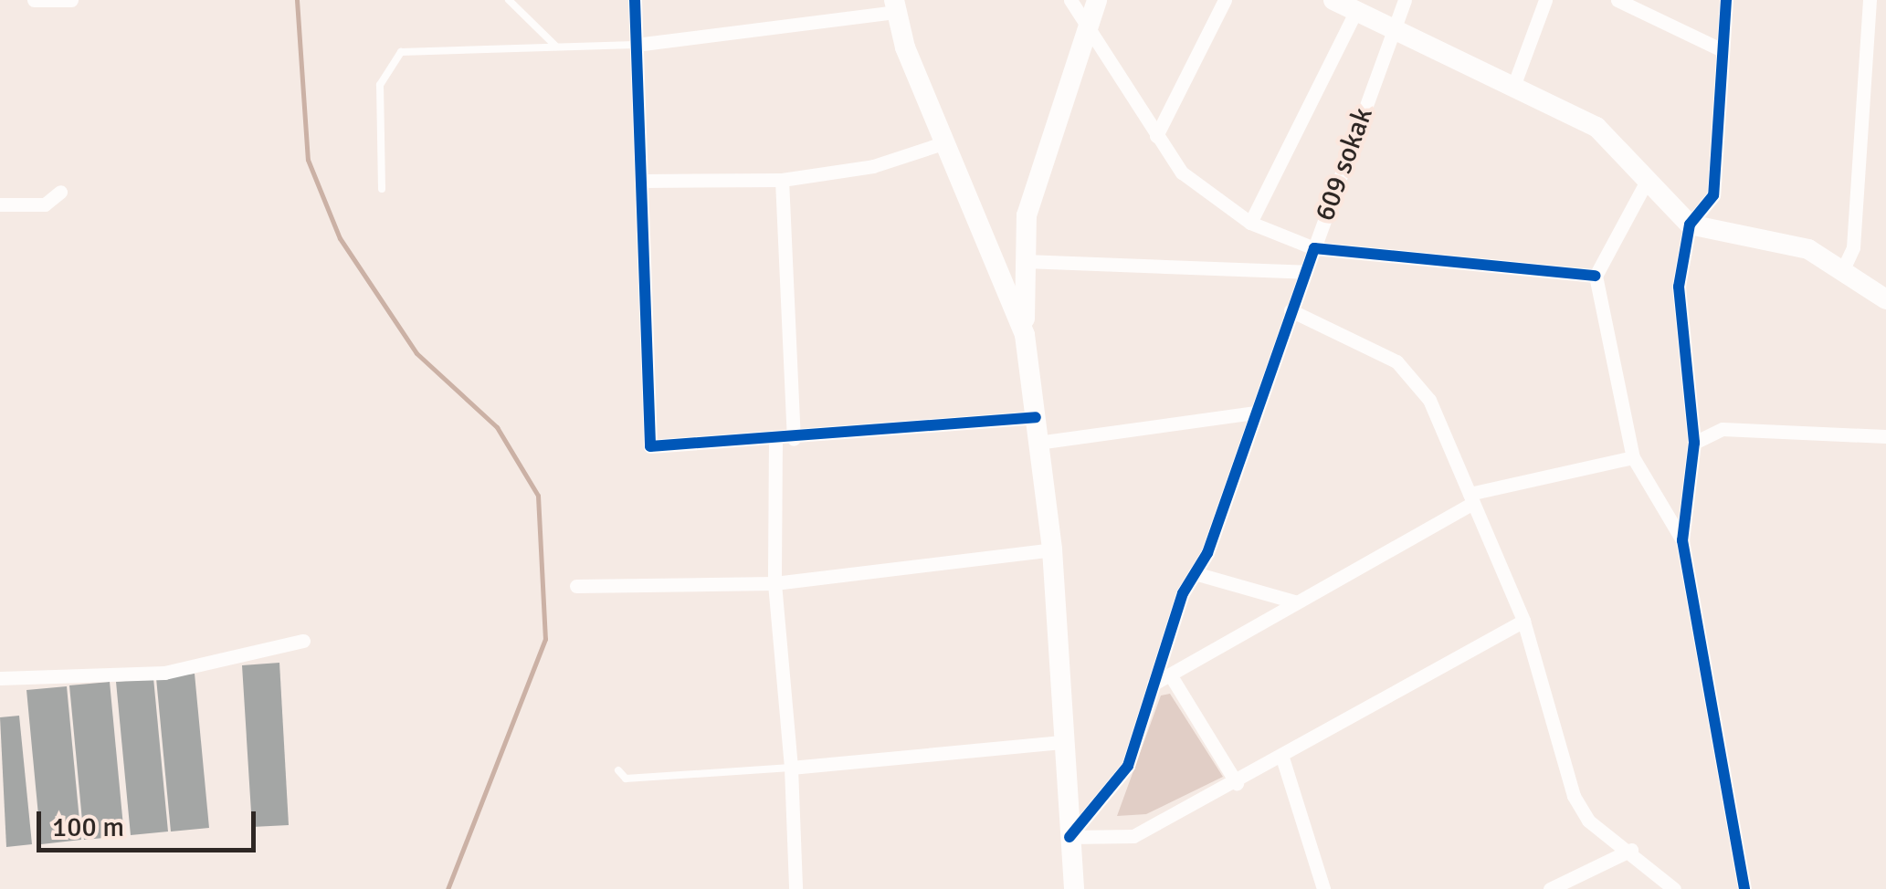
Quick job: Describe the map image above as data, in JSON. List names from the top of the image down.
{
  "streets": {
    "street": ["609 sokak"]
  },
  "scale_bar": "100 m"
}
